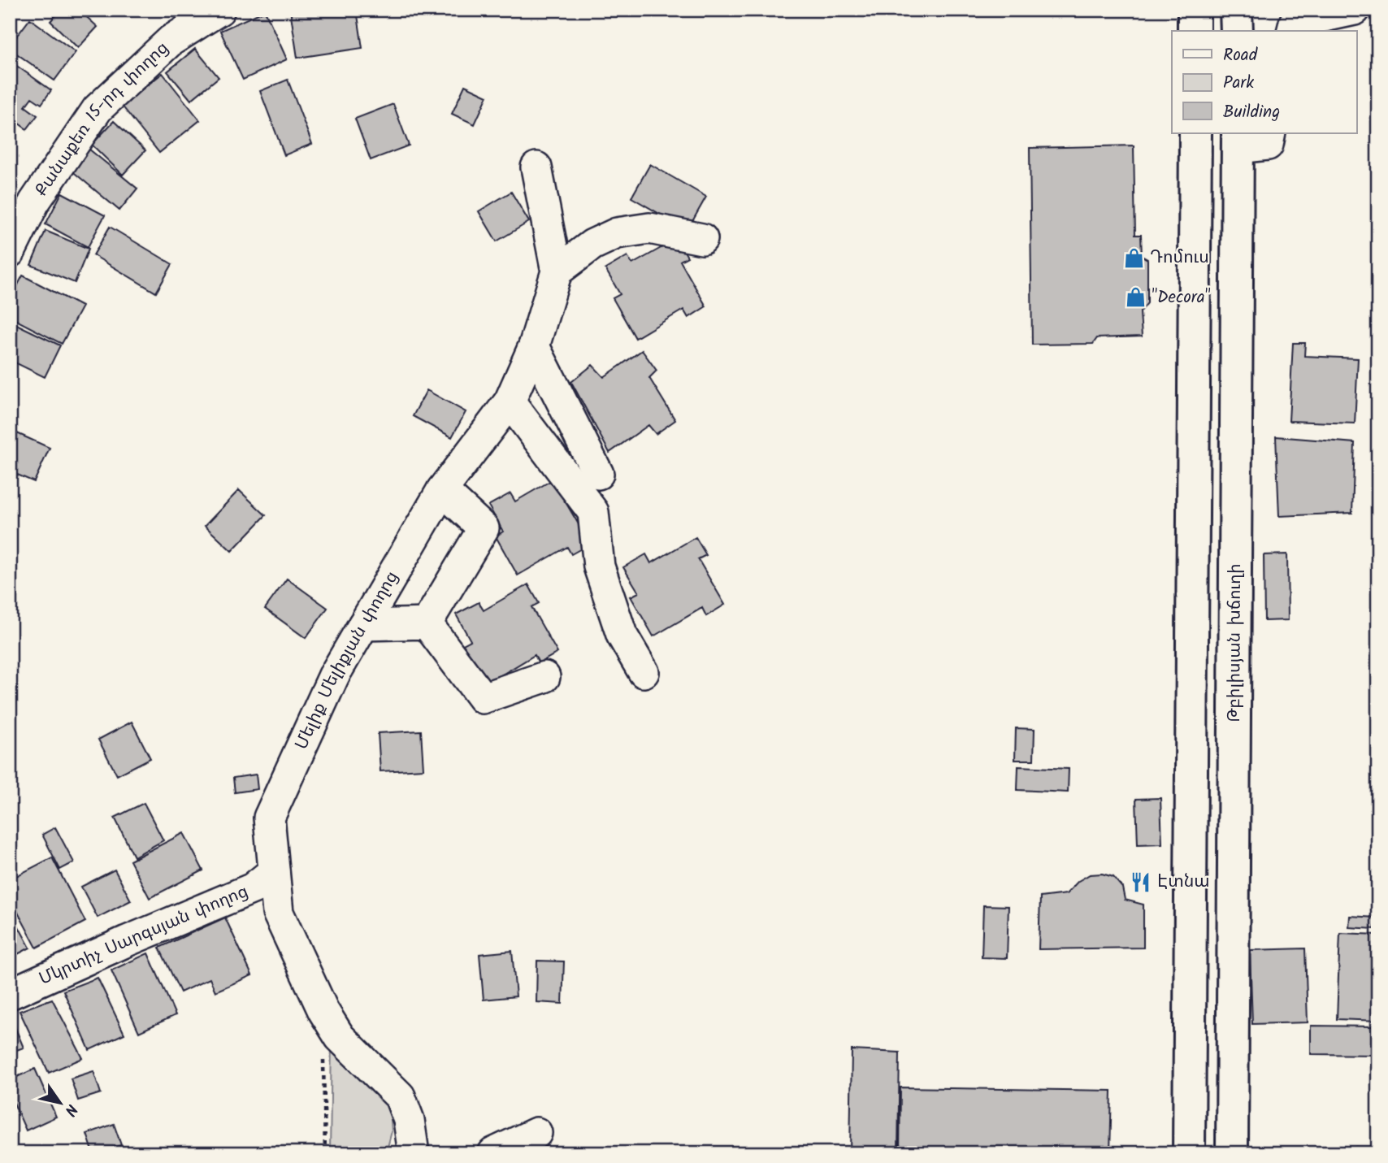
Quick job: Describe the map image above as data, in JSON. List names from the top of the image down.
{
  "streets": {
    "main road": ["Թբիլիսյան խճուղի"],
    "street": ["Քանաքեռ 15-րդ փողոց", "Մելիք Մելիքյան փողոց", "Մկրտիչ Սարգսյան փողոց"]
  },
  "crossings": [
    ["Մելիք Մելիքյան փողոց", "Մկրտիչ Սարգսյան փողոց"]
  ],
  "places": {
    "shop": ["Դոմուս", "\"Decora\""],
    "restaurant": ["Էտնա"]
  },
  "legend": ["Road", "Park", "Building"],
  "north": "bottom right"
}
